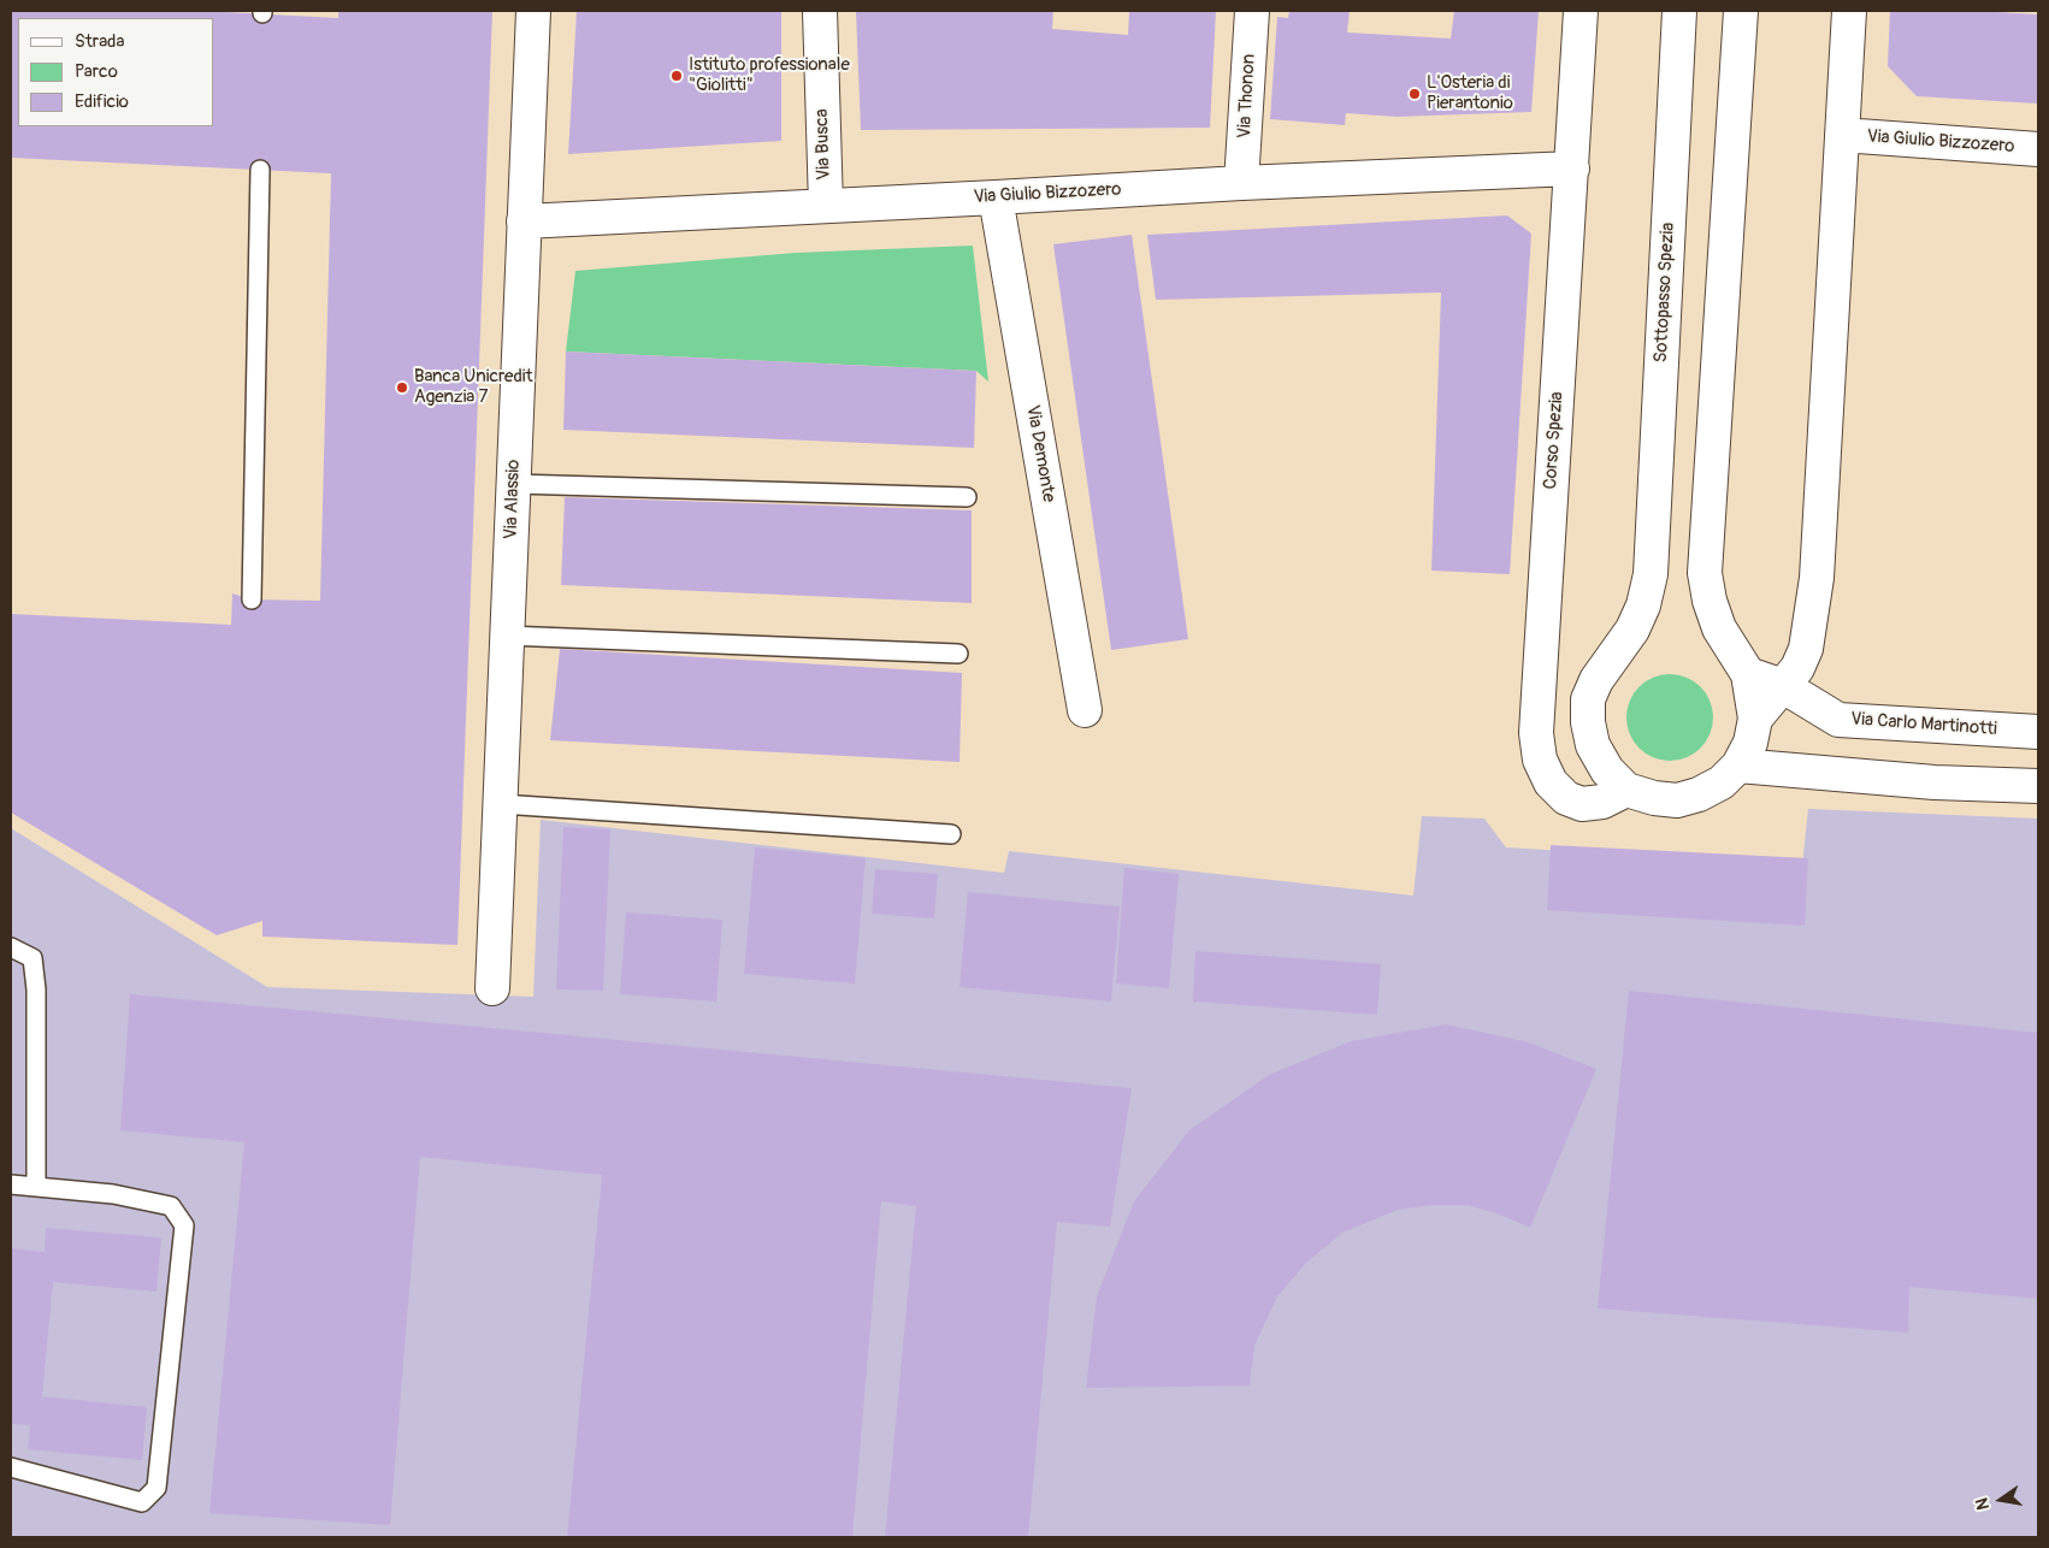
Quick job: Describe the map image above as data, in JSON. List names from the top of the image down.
{
  "streets": {
    "street": [
      "Via Thonon",
      "Via Giulio Bizzozero",
      "Via Busca",
      "Sottopasso Spezia",
      "Corso Spezia",
      "Via Demonte",
      "Via Alassio",
      "Via Carlo Martinotti"
    ]
  },
  "crossings": [
    ["Via Thonon", "Via Giulio Bizzozero"],
    ["Via Giulio Bizzozero", "Via Busca"],
    ["Via Giulio Bizzozero", "Corso Spezia"],
    ["Via Giulio Bizzozero", "Via Demonte"],
    ["Via Giulio Bizzozero", "Via Alassio"],
    ["Sottopasso Spezia", "Corso Spezia"]
  ],
  "places": ["Istituto professionale \"Giolitti\"", "L'Osteria di Pierantonio", "Banca Unicredit Agenzia 7"],
  "legend": ["Strada", "Parco", "Edificio"],
  "north": "left"
}
